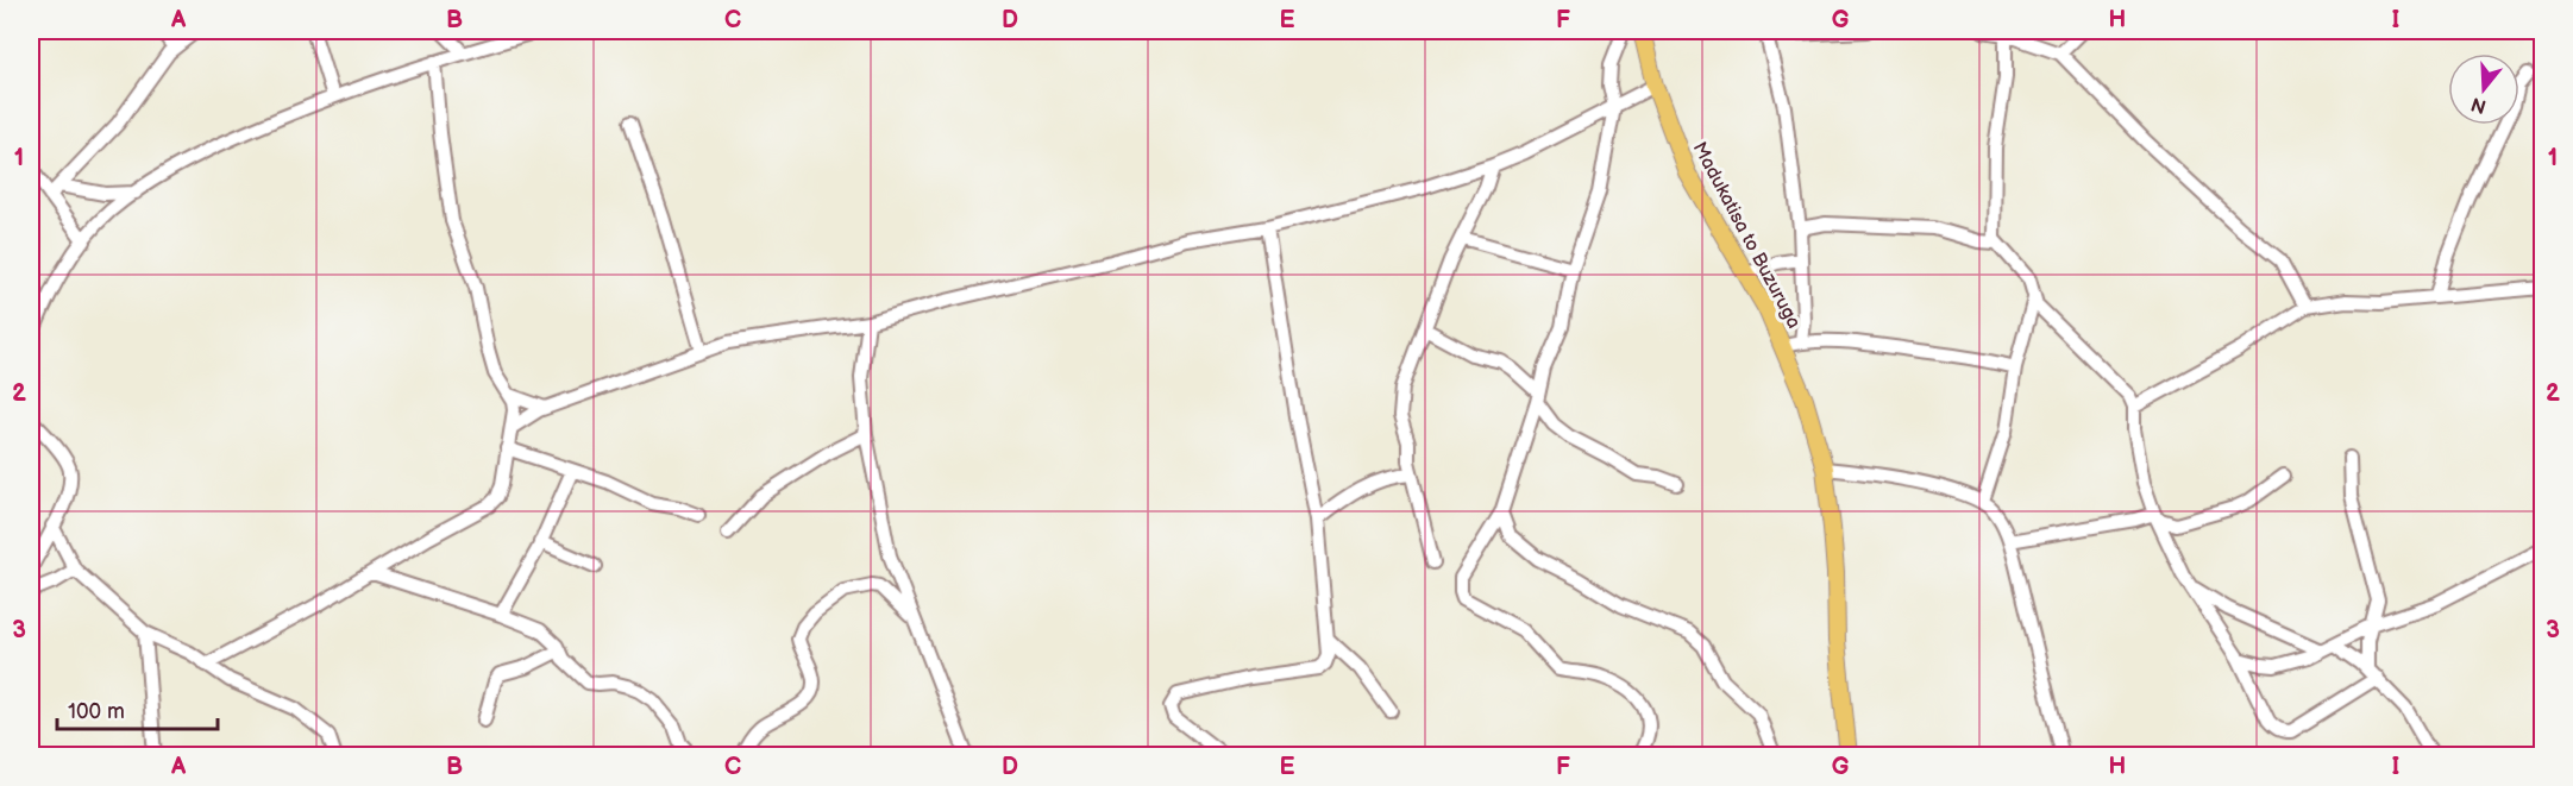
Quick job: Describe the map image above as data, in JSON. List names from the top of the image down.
{
  "streets": {
    "main road": ["Madukatisa to Buzuruga"]
  },
  "scale_bar": "100 m",
  "north": "bottom",
  "grid": {
    "columns": [
      "A",
      "B",
      "C",
      "D",
      "E",
      "F",
      "G",
      "H",
      "I"
    ],
    "rows": ["1", "2", "3"]
  }
}
